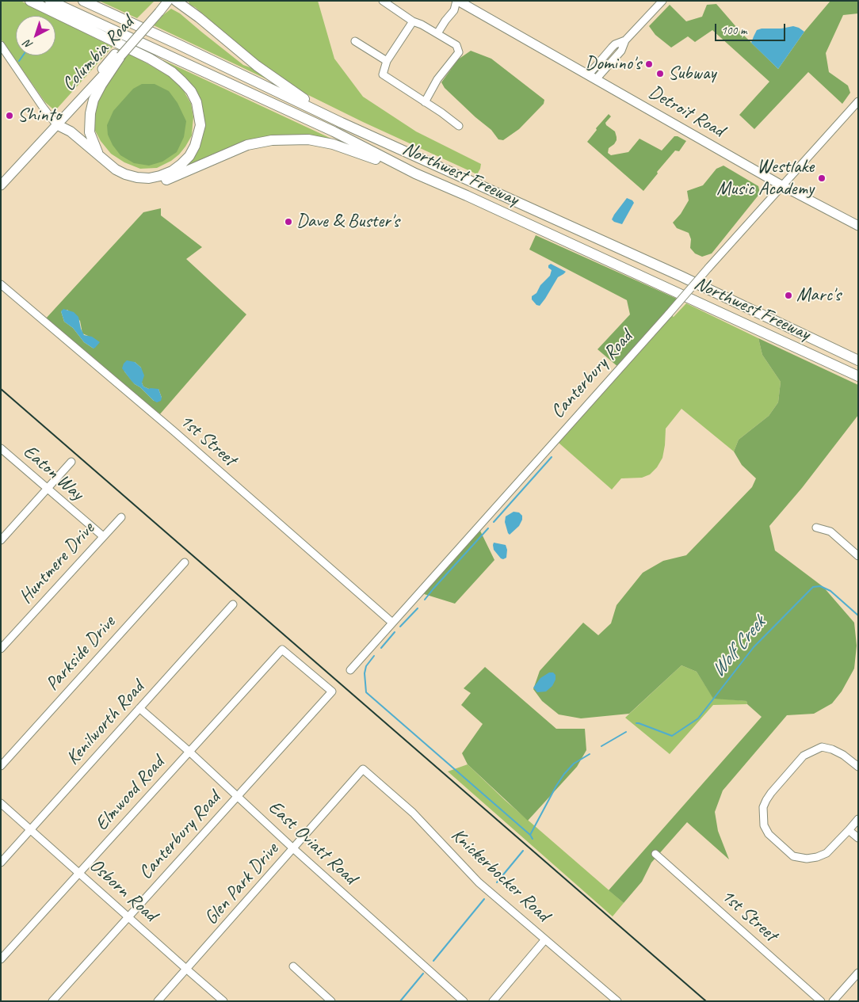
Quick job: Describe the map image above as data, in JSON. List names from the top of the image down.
{
  "streets": {
    "highway": ["Northwest Freeway"],
    "main road": ["Columbia Road", "Detroit Road"],
    "street": [
      "Canterbury Road",
      "1st Street",
      "Eaton Way",
      "Huntmere Drive",
      "Parkside Drive",
      "Kenilworth Road",
      "Elmwood Road",
      "East Oviatt Road",
      "Knickerbocker Road",
      "Glen Park Drive",
      "Osborn Road"
    ]
  },
  "crossings": [
    ["Detroit Road", "Canterbury Road"],
    ["Canterbury Road", "1st Street"],
    ["Canterbury Road", "Elmwood Road"],
    ["Canterbury Road", "East Oviatt Road"],
    ["Canterbury Road", "Osborn Road"],
    ["Eaton Way", "Huntmere Drive"],
    ["Kenilworth Road", "East Oviatt Road"],
    ["Kenilworth Road", "Osborn Road"],
    ["Elmwood Road", "East Oviatt Road"],
    ["Elmwood Road", "Osborn Road"],
    ["East Oviatt Road", "Glen Park Drive"],
    ["Knickerbocker Road", "Glen Park Drive"],
    ["Glen Park Drive", "Osborn Road"]
  ],
  "water": ["Wolf Creek"],
  "places": [
    "Domino's",
    "Subway",
    "Shinto",
    "Westlake Music Academy",
    "Dave & Buster's",
    "Marc's"
  ],
  "scale_bar": "100 m",
  "north": "bottom left"
}
